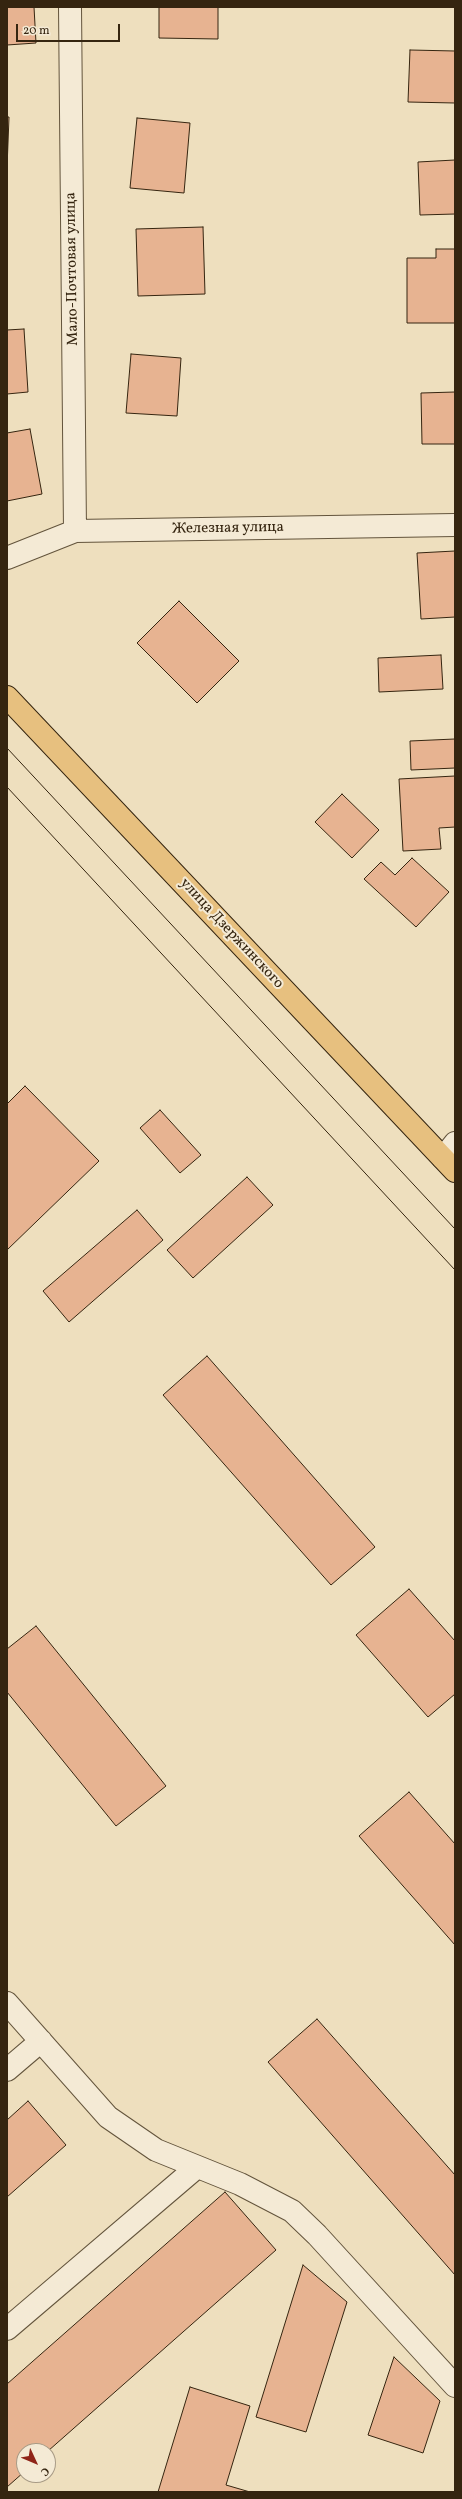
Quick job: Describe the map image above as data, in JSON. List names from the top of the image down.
{
  "streets": {
    "main road": ["улица Дзержинского"],
    "street": ["Мало-Почтовая улица", "Железная улица"]
  },
  "crossings": [
    ["Мало-Почтовая улица", "Железная улица"]
  ],
  "scale_bar": "20 m",
  "north": "bottom right"
}
